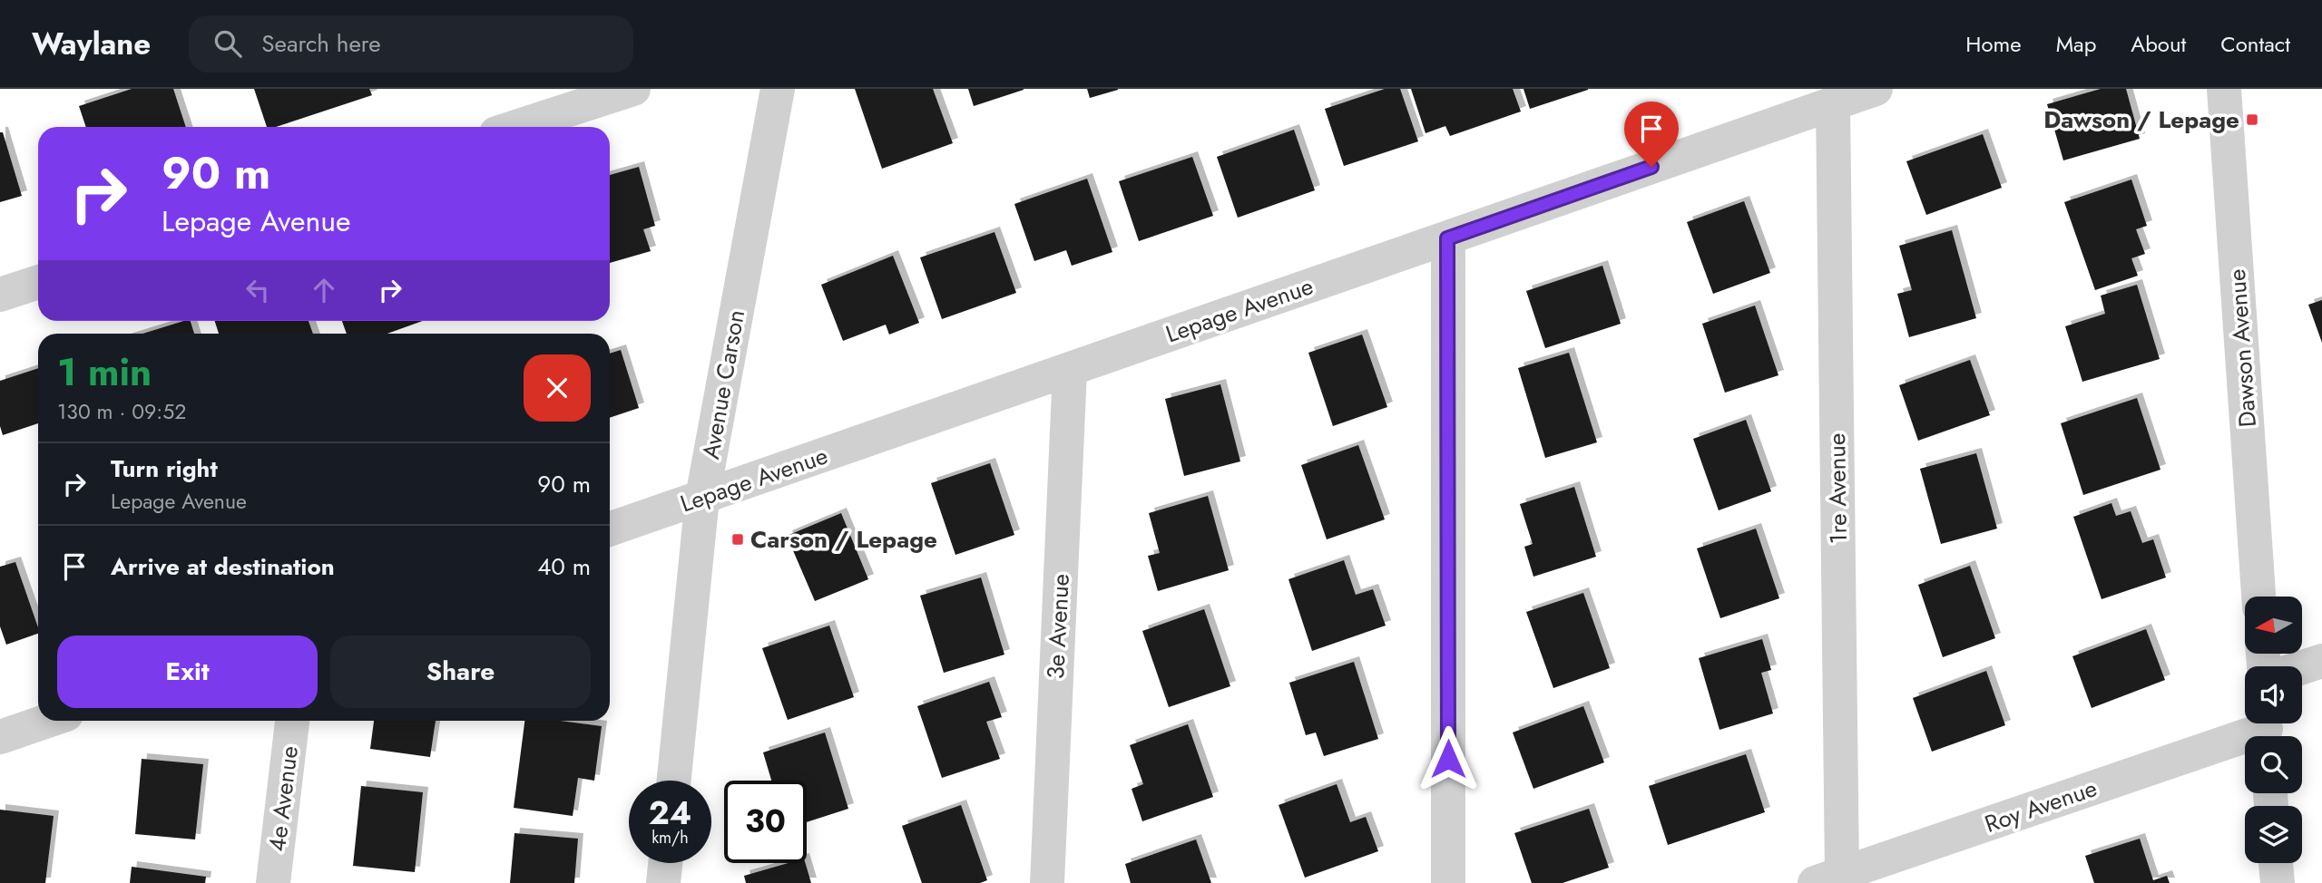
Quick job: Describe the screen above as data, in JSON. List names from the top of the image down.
{
  "streets": {
    "street": [
      "Lepage Avenue",
      "Dawson Avenue",
      "Avenue Carson",
      "1re Avenue",
      "3e Avenue",
      "4e Avenue",
      "Roy Avenue"
    ]
  },
  "crossings": [
    ["Lepage Avenue", "Avenue Carson"],
    ["Lepage Avenue", "1re Avenue"],
    ["Lepage Avenue", "3e Avenue"],
    ["1re Avenue", "Roy Avenue"]
  ],
  "places": {
    "transit": ["Dawson / Lepage", "Carson / Lepage"]
  },
  "north": "left",
  "page": {
    "header": "Waylane",
    "search": "Search here",
    "nav": [
      "Home",
      "Map",
      "About",
      "Contact"
    ],
    "turn": ["90 m", "Lepage Avenue"],
    "heading": ["1 min", "130 m · 09:52"],
    "list": [
      {
        "name": "Turn right",
        "note": "Lepage Avenue",
        "value": "90 m"
      },
      {
        "name": "Arrive at destination",
        "value": "40 m"
      }
    ],
    "buttons": ["Exit", "Share"],
    "speed": "24 km/h",
    "limit": "30"
  }
}
